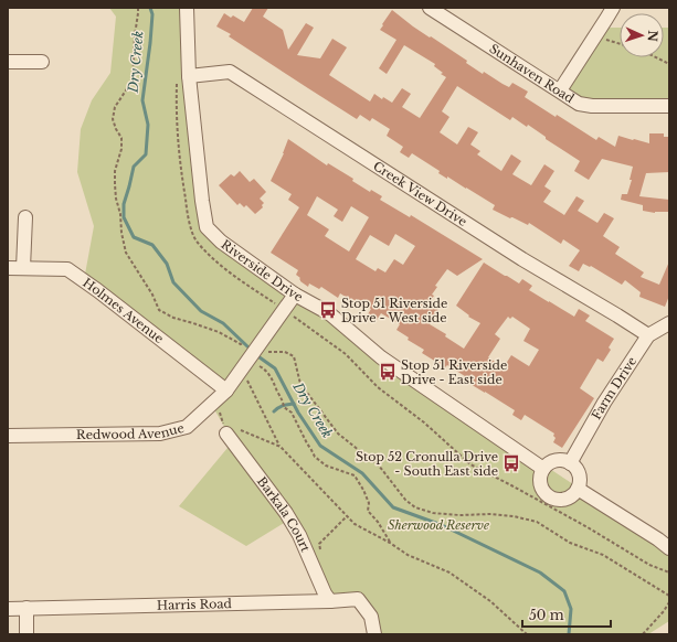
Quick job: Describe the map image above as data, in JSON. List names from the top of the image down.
{
  "streets": {
    "street": [
      "Sunhaven Road",
      "Creek View Drive",
      "Riverside Drive",
      "Holmes Avenue",
      "Farm Drive",
      "Redwood Avenue",
      "Barkala Court",
      "Harris Road"
    ]
  },
  "crossings": [
    ["Creek View Drive", "Riverside Drive"],
    ["Creek View Drive", "Farm Drive"],
    ["Riverside Drive", "Farm Drive"],
    ["Riverside Drive", "Redwood Avenue"],
    ["Holmes Avenue", "Redwood Avenue"],
    ["Barkala Court", "Harris Road"]
  ],
  "water": ["Dry Creek"],
  "parks": ["Sherwood Reserve"],
  "places": {
    "bus stop": ["Stop 51 Riverside Drive - West side", "Stop 51 Riverside Drive - East side", "Stop 52 Cronulla Drive - South East side"]
  },
  "scale_bar": "50 m",
  "north": "right"
}
